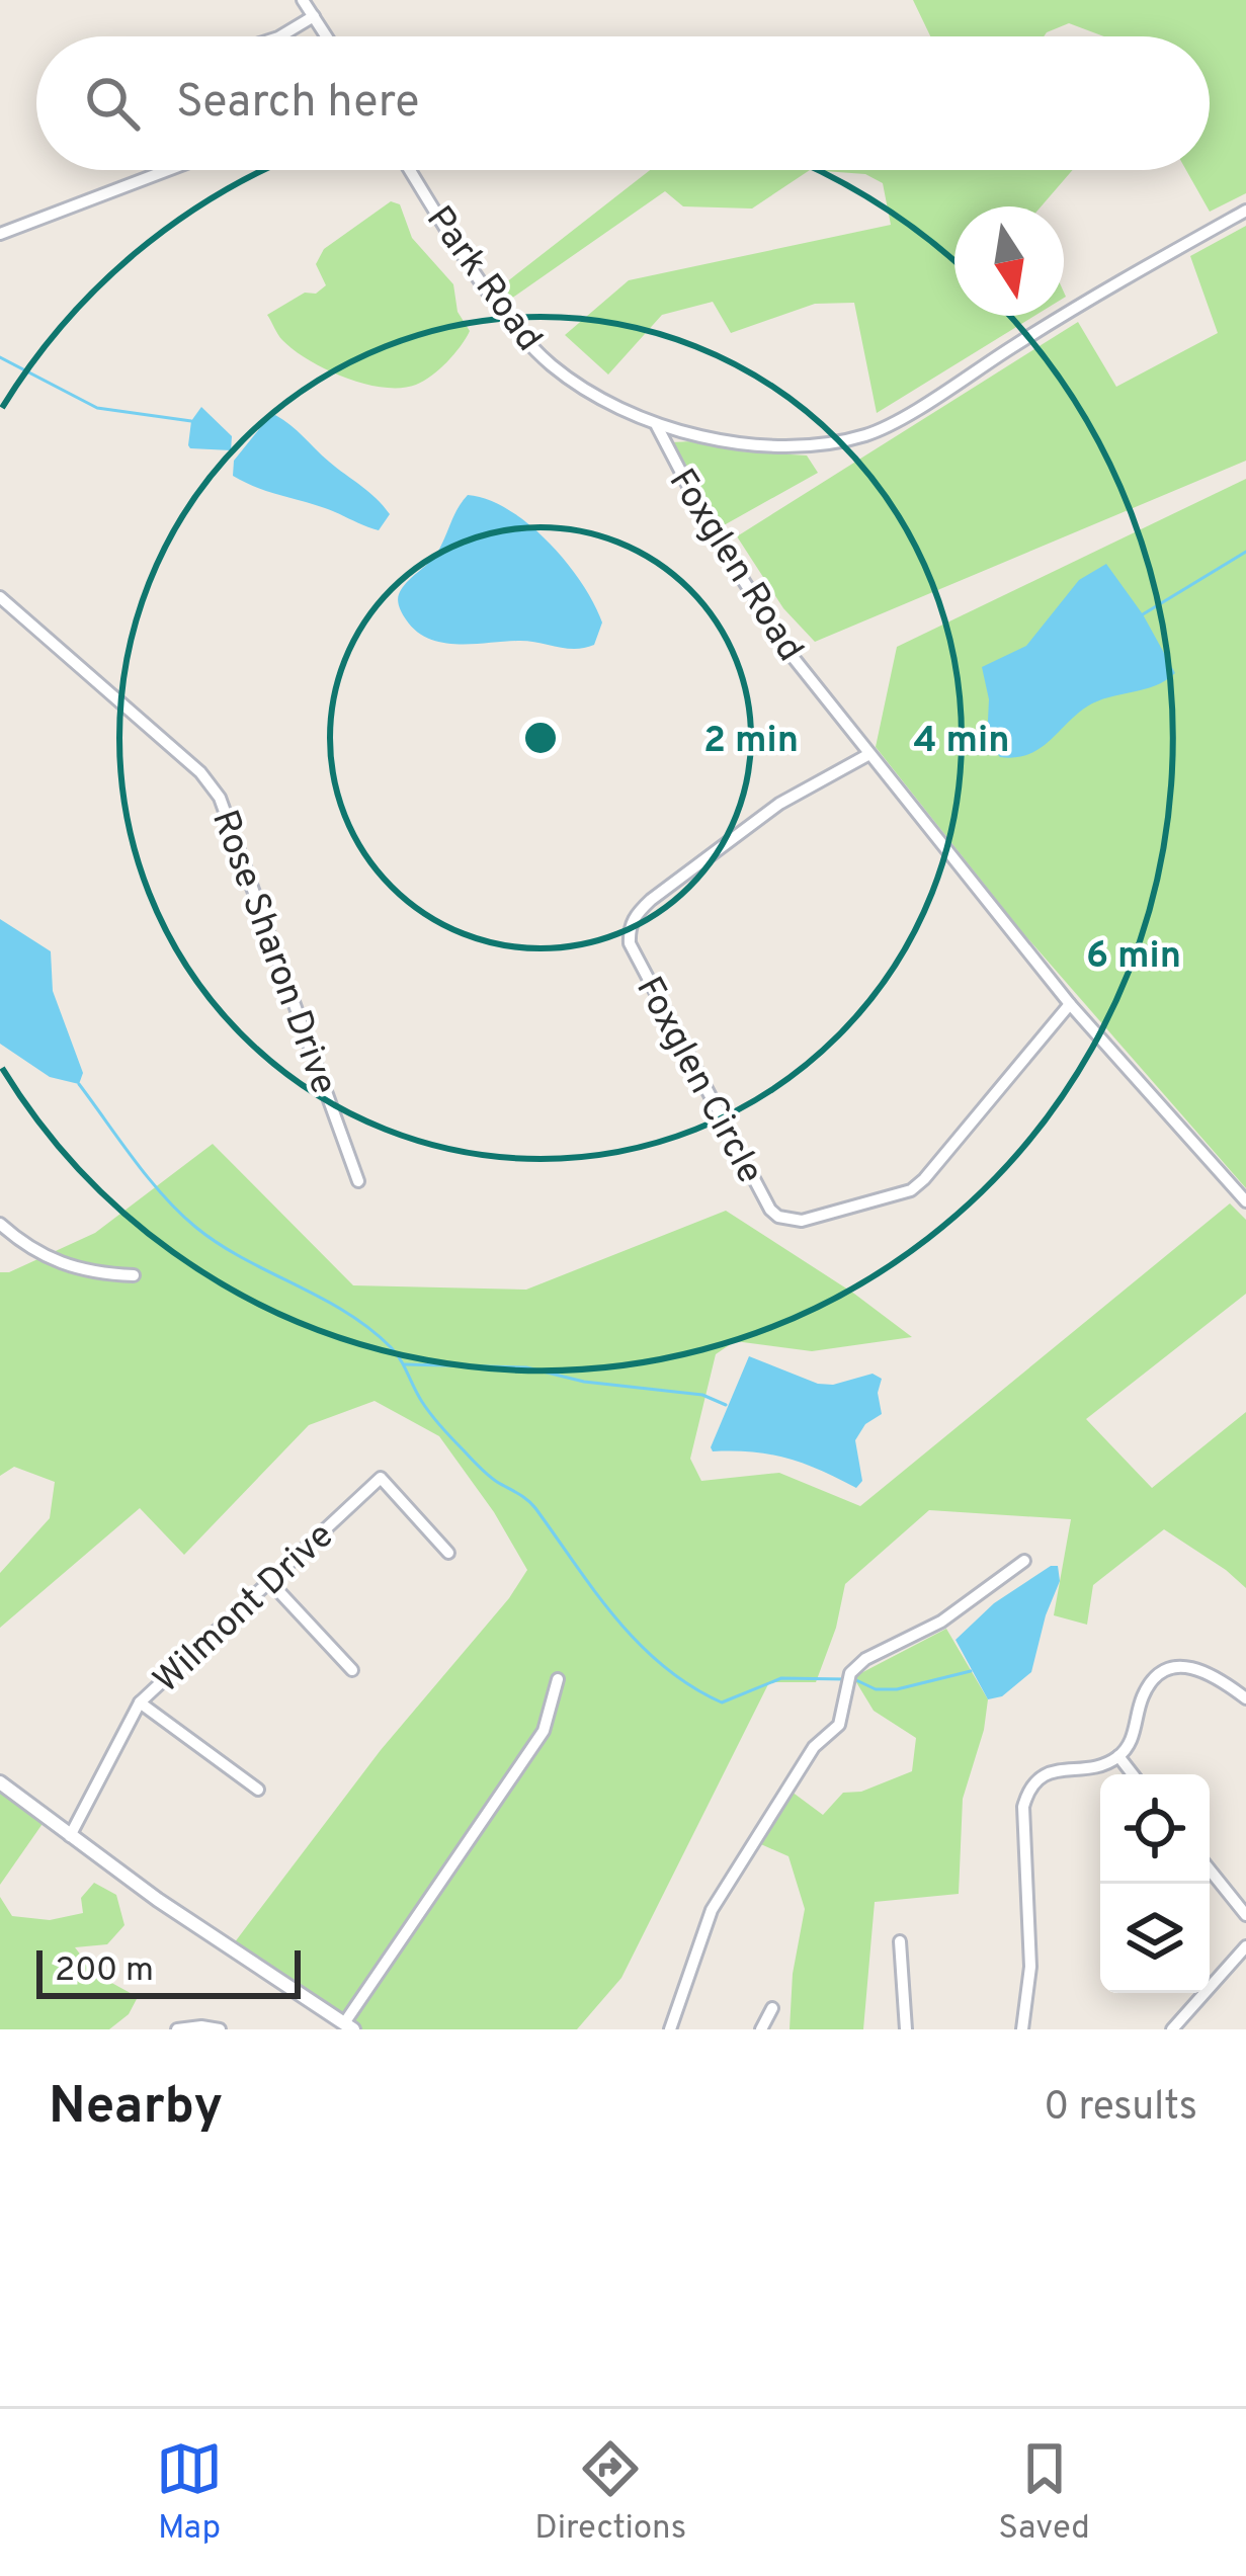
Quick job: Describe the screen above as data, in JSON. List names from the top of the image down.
{
  "streets": {
    "street": [
      "Park Road",
      "Foxglen Road",
      "Rose Sharon Drive",
      "Foxglen Circle",
      "Wilmont Drive"
    ]
  },
  "crossings": [
    ["Park Road", "Foxglen Road"],
    ["Foxglen Road", "Foxglen Circle"]
  ],
  "scale_bar": "200 m",
  "north": "bottom",
  "page": {
    "search": "Search here",
    "scale": "200 m",
    "heading": ["Nearby", "0 results"],
    "nav": ["Map", "Directions", "Saved"]
  },
  "rings": ["2 min", "4 min", "6 min"]
}
